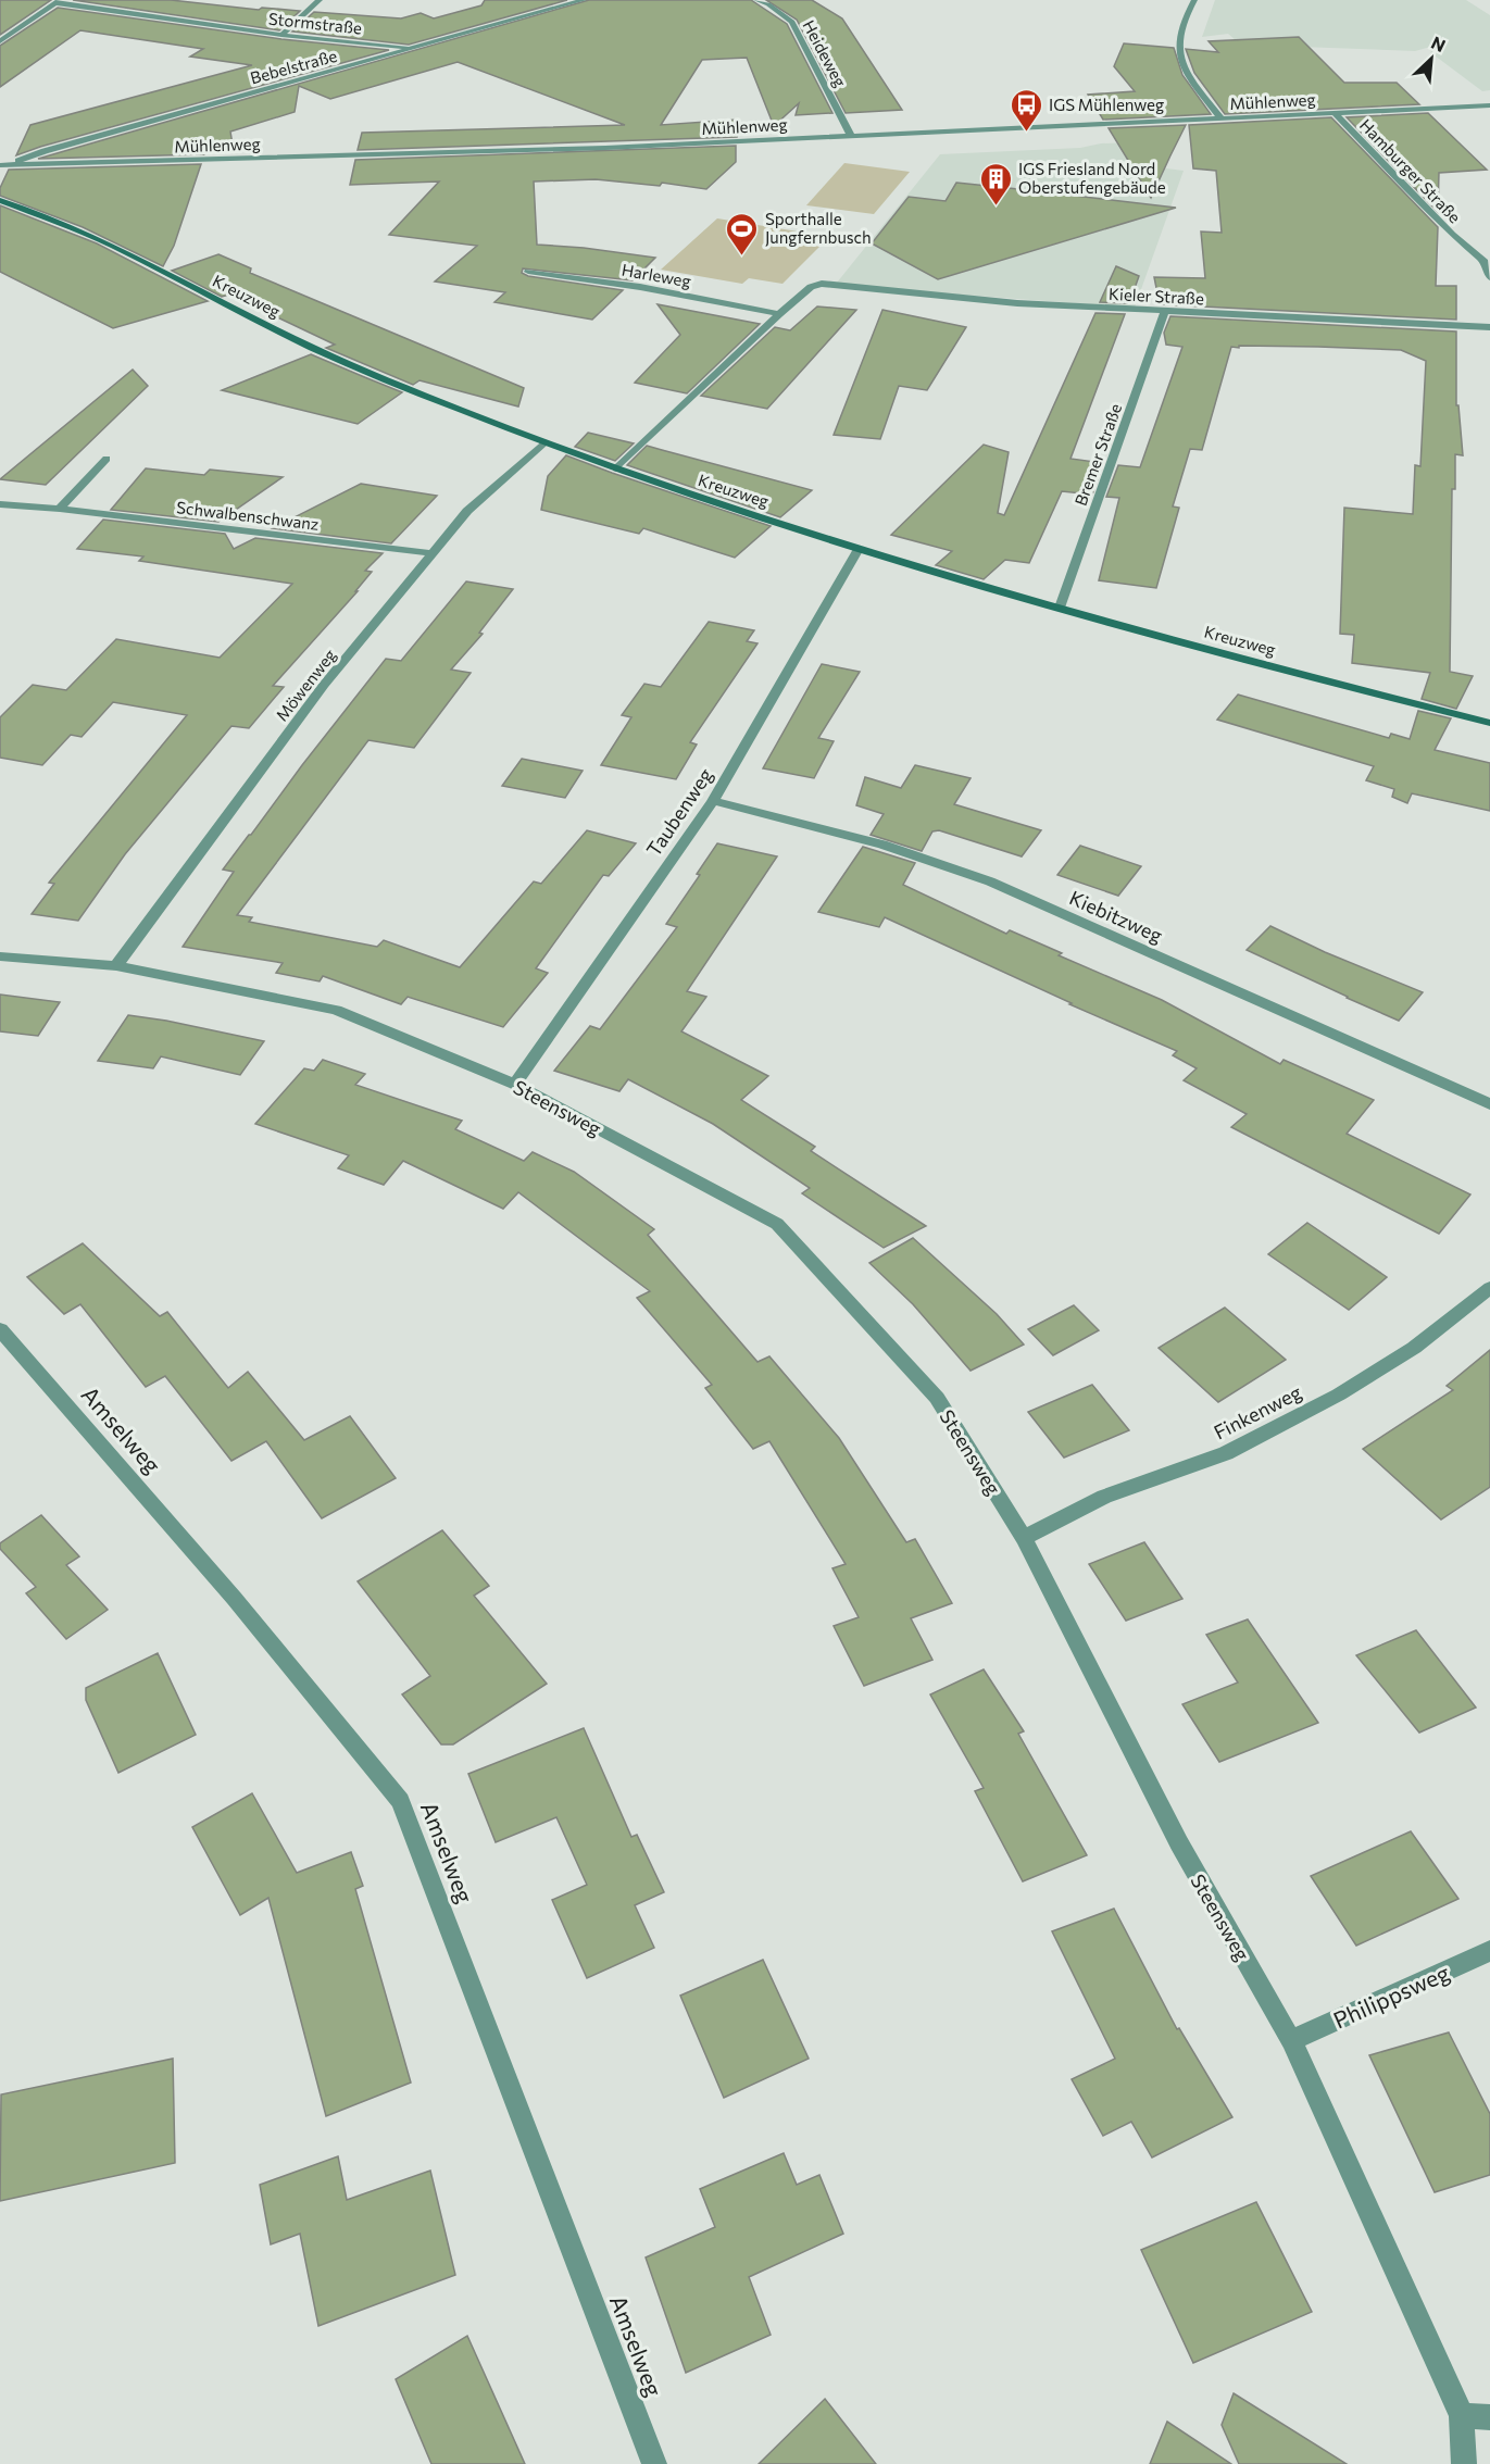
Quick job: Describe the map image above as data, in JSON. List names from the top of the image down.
{
  "streets": {
    "street": [
      "Stormstraße",
      "Heideweg",
      "Bebelstraße",
      "Mühlenweg",
      "Hamburger Straße",
      "Harleweg",
      "Kreuzweg",
      "Kieler Straße",
      "Bremer Straße",
      "Schwalbenschwanz",
      "Möwenweg",
      "Taubenweg",
      "Kiebitzweg",
      "Steensweg",
      "Finkenweg",
      "Amselweg",
      "Philippsweg"
    ]
  },
  "crossings": [
    ["Stormstraße", "Bebelstraße"],
    ["Heideweg", "Mühlenweg"],
    ["Bebelstraße", "Mühlenweg"],
    ["Mühlenweg", "Hamburger Straße"],
    ["Harleweg", "Kieler Straße"],
    ["Kreuzweg", "Bremer Straße"],
    ["Kreuzweg", "Möwenweg"],
    ["Kreuzweg", "Taubenweg"],
    ["Kieler Straße", "Bremer Straße"],
    ["Schwalbenschwanz", "Möwenweg"],
    ["Möwenweg", "Steensweg"],
    ["Taubenweg", "Kiebitzweg"],
    ["Taubenweg", "Steensweg"],
    ["Steensweg", "Finkenweg"],
    ["Steensweg", "Philippsweg"]
  ],
  "places": {
    "bus stop": ["IGS Mühlenweg"],
    "building": ["IGS Friesland Nord Oberstufengebäude"],
    "sports": ["Sporthalle Jungfernbusch"]
  },
  "north": "top right"
}
